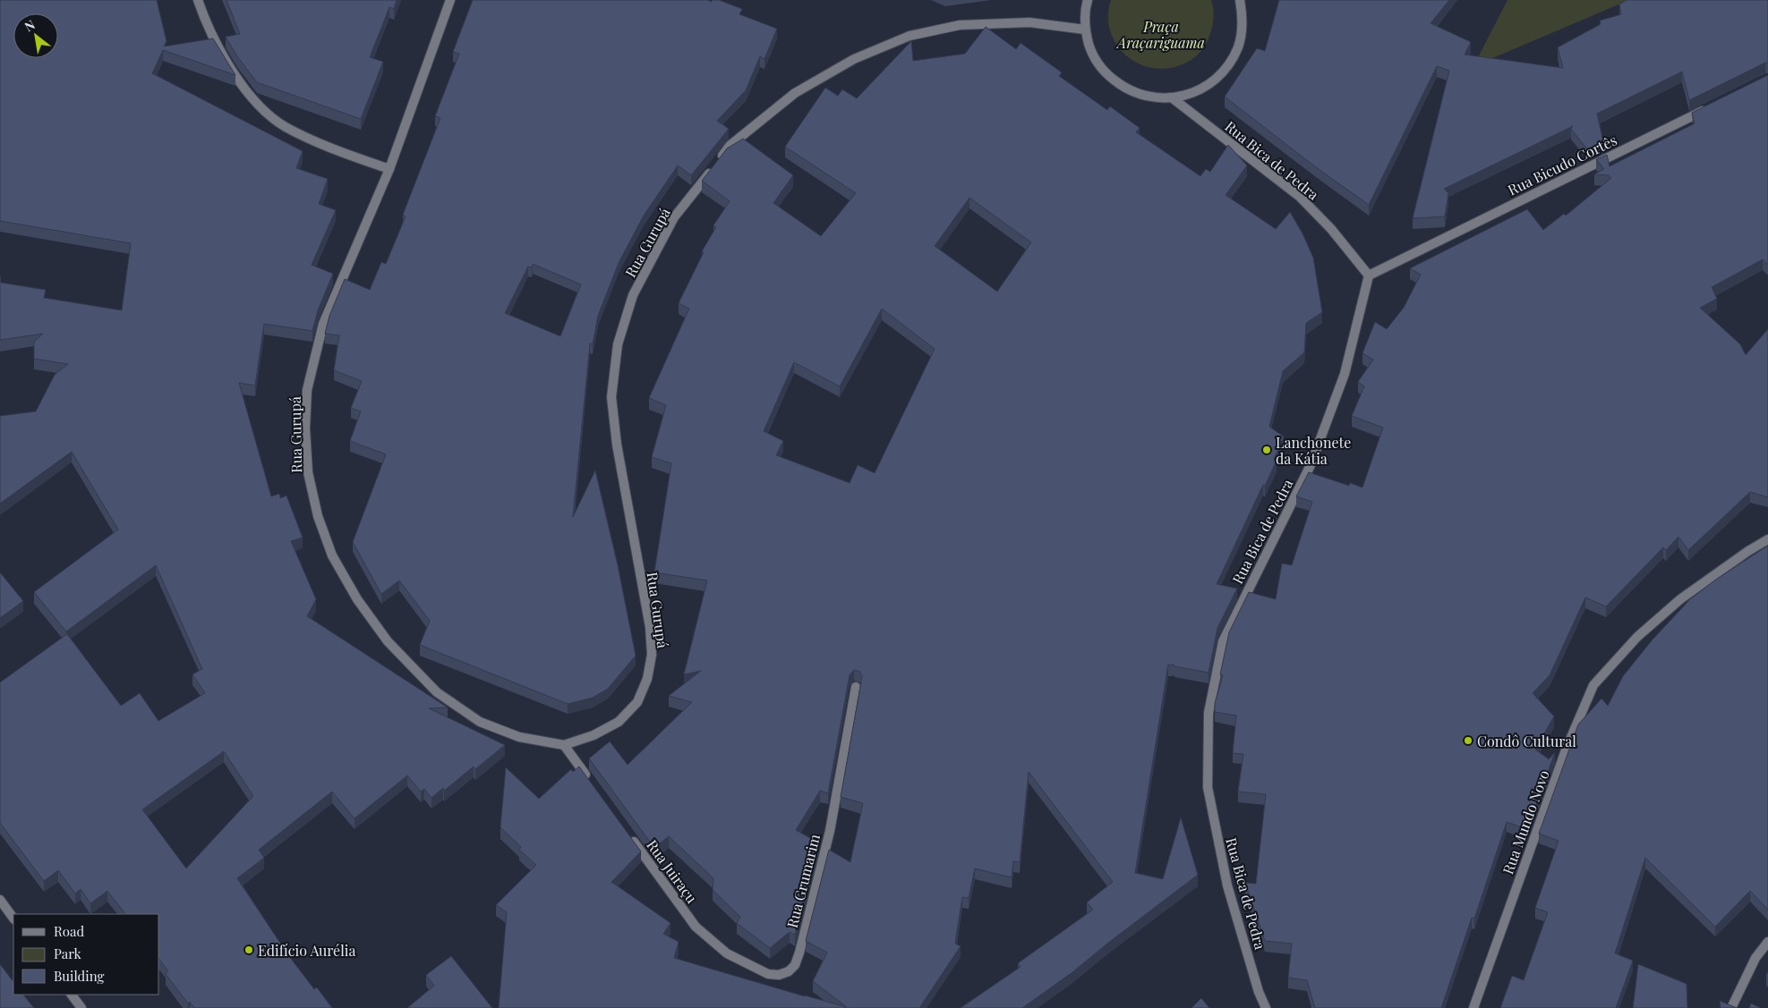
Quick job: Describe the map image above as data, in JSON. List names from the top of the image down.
{
  "streets": {
    "street": [
      "Rua Bica de Pedra",
      "Rua Bicudo Cortês",
      "Rua Gurupá",
      "Rua Mundo Novo",
      "Rua Juiraçu",
      "Rua Grumarim"
    ]
  },
  "crossings": [
    ["Rua Bica de Pedra", "Rua Bicudo Cortês"],
    ["Rua Juiraçu", "Rua Grumarim"]
  ],
  "parks": ["Praça Araçariguama"],
  "places": ["Lanchonete da Kátia", "Condô Cultural", "Edifício Aurélia"],
  "legend": ["Road", "Park", "Building"],
  "north": "top left"
}
